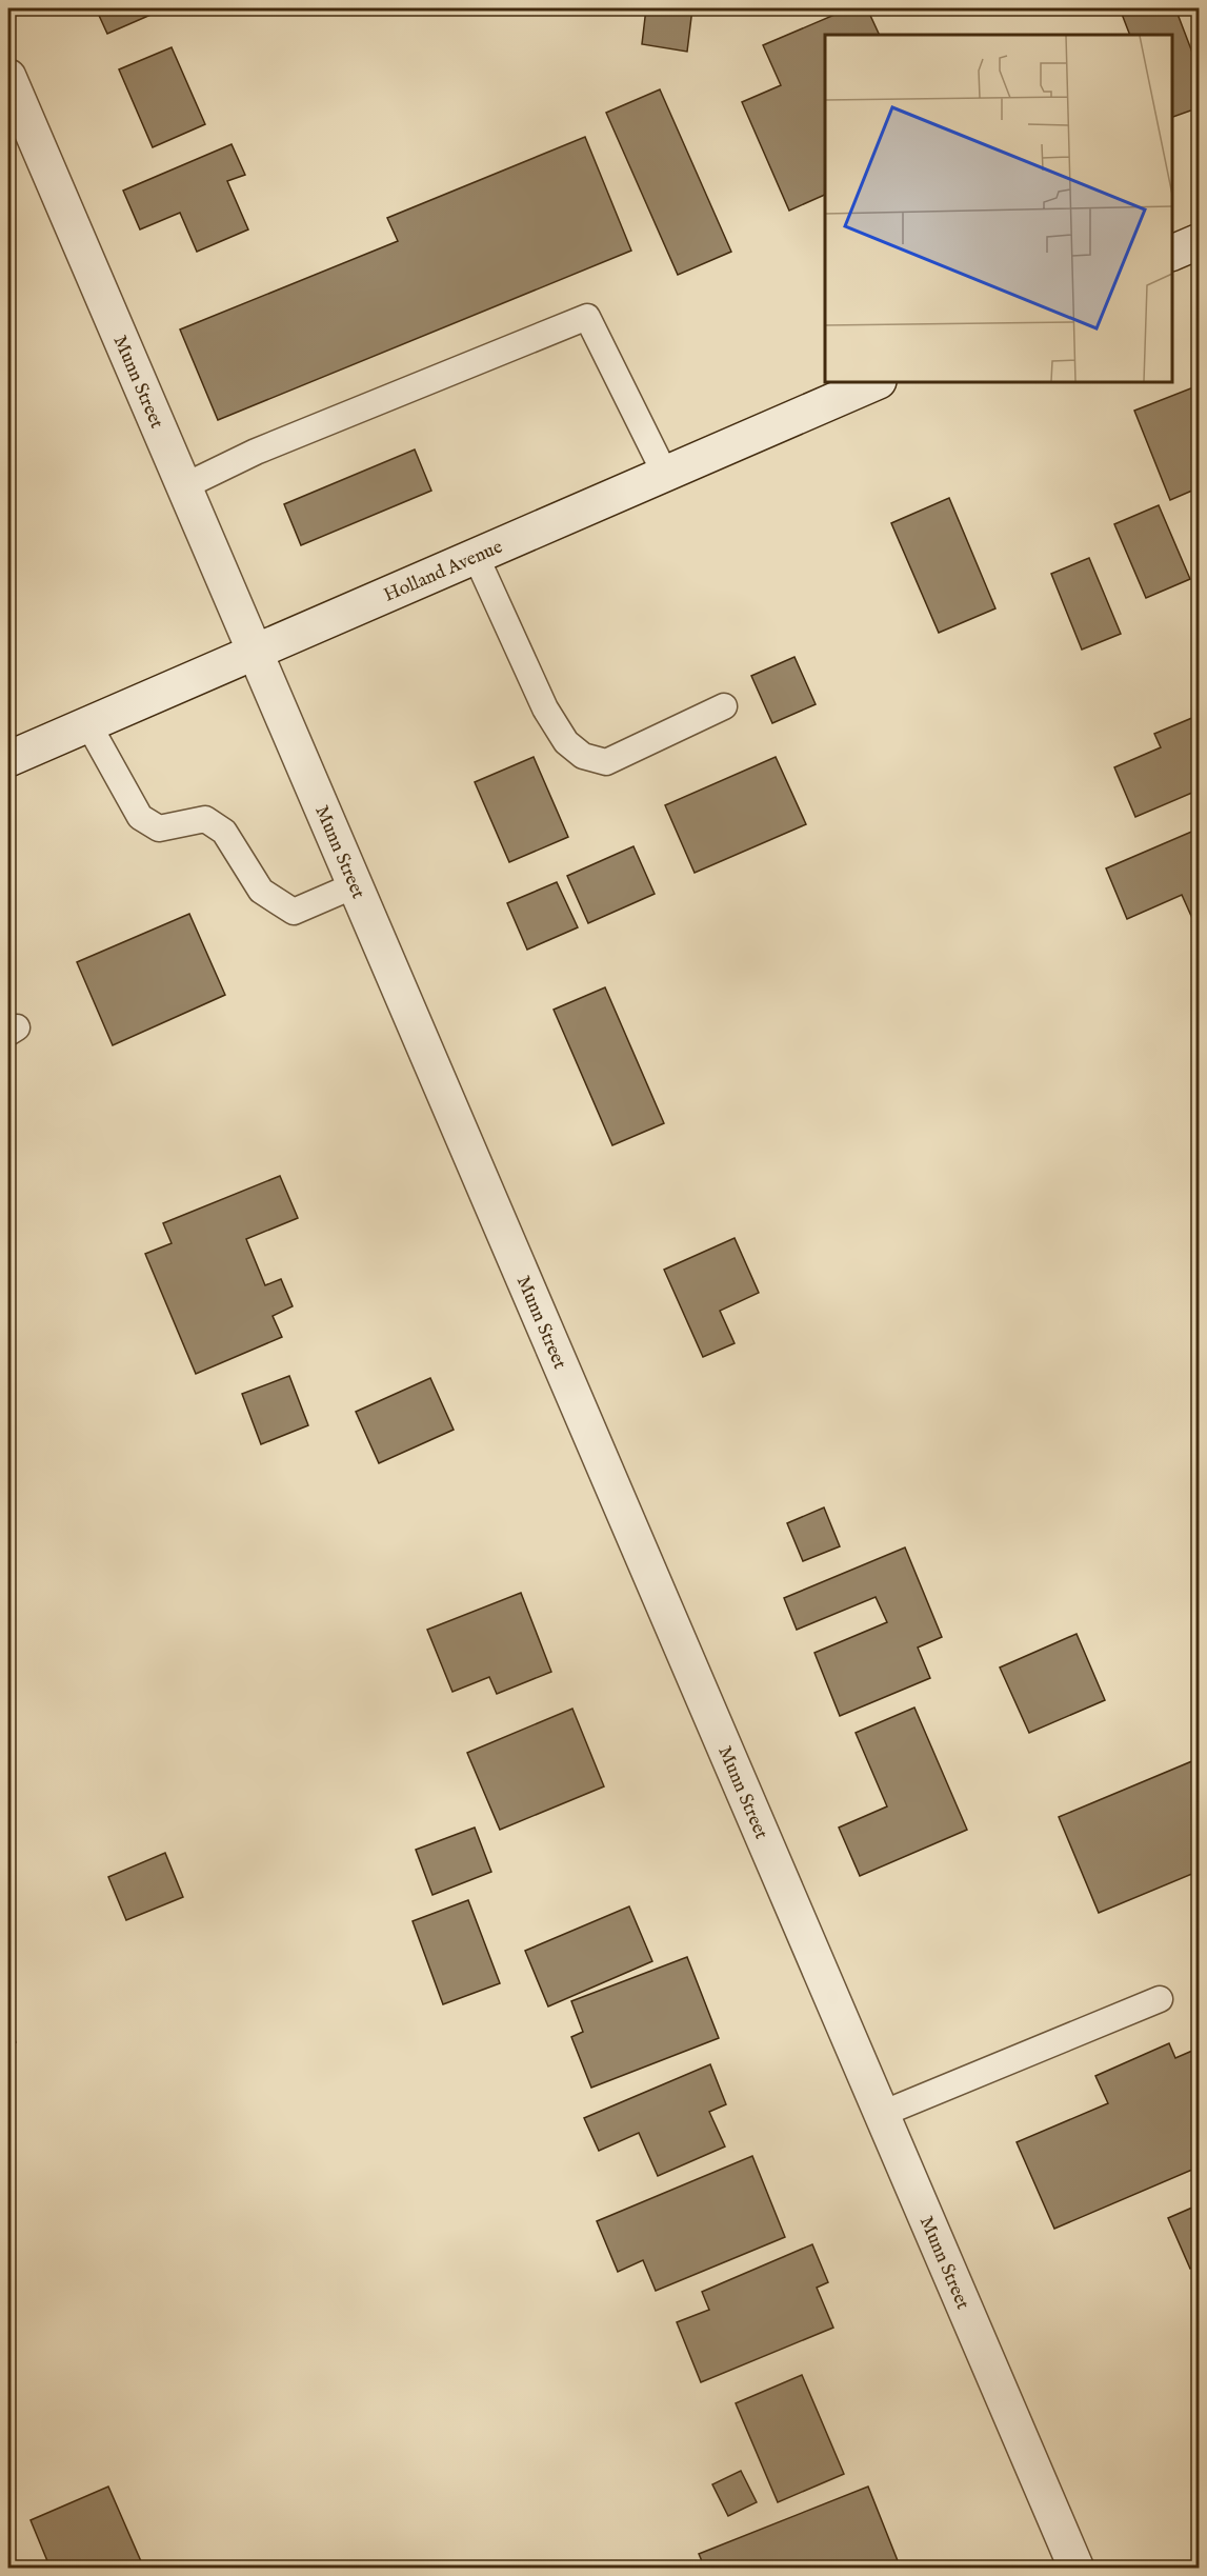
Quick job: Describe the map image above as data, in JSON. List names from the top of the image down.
{
  "streets": {
    "street": ["Munn Street", "Holland Avenue"]
  },
  "crossings": [
    ["Munn Street", "Holland Avenue"]
  ]
}
